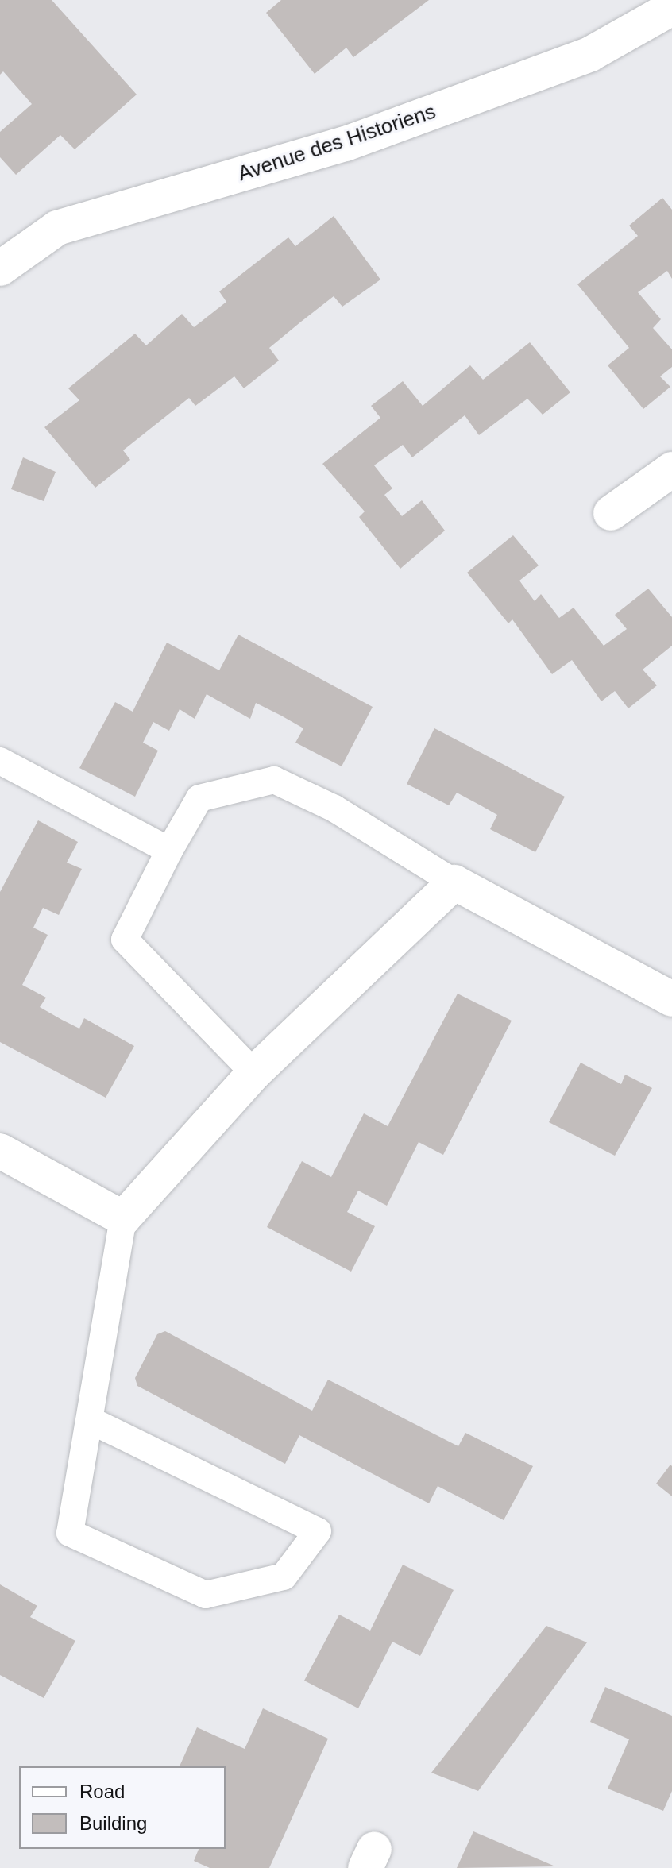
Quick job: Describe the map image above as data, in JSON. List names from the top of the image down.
{
  "streets": {
    "street": ["Avenue des Historiens"]
  },
  "legend": ["Road", "Building"]
}
